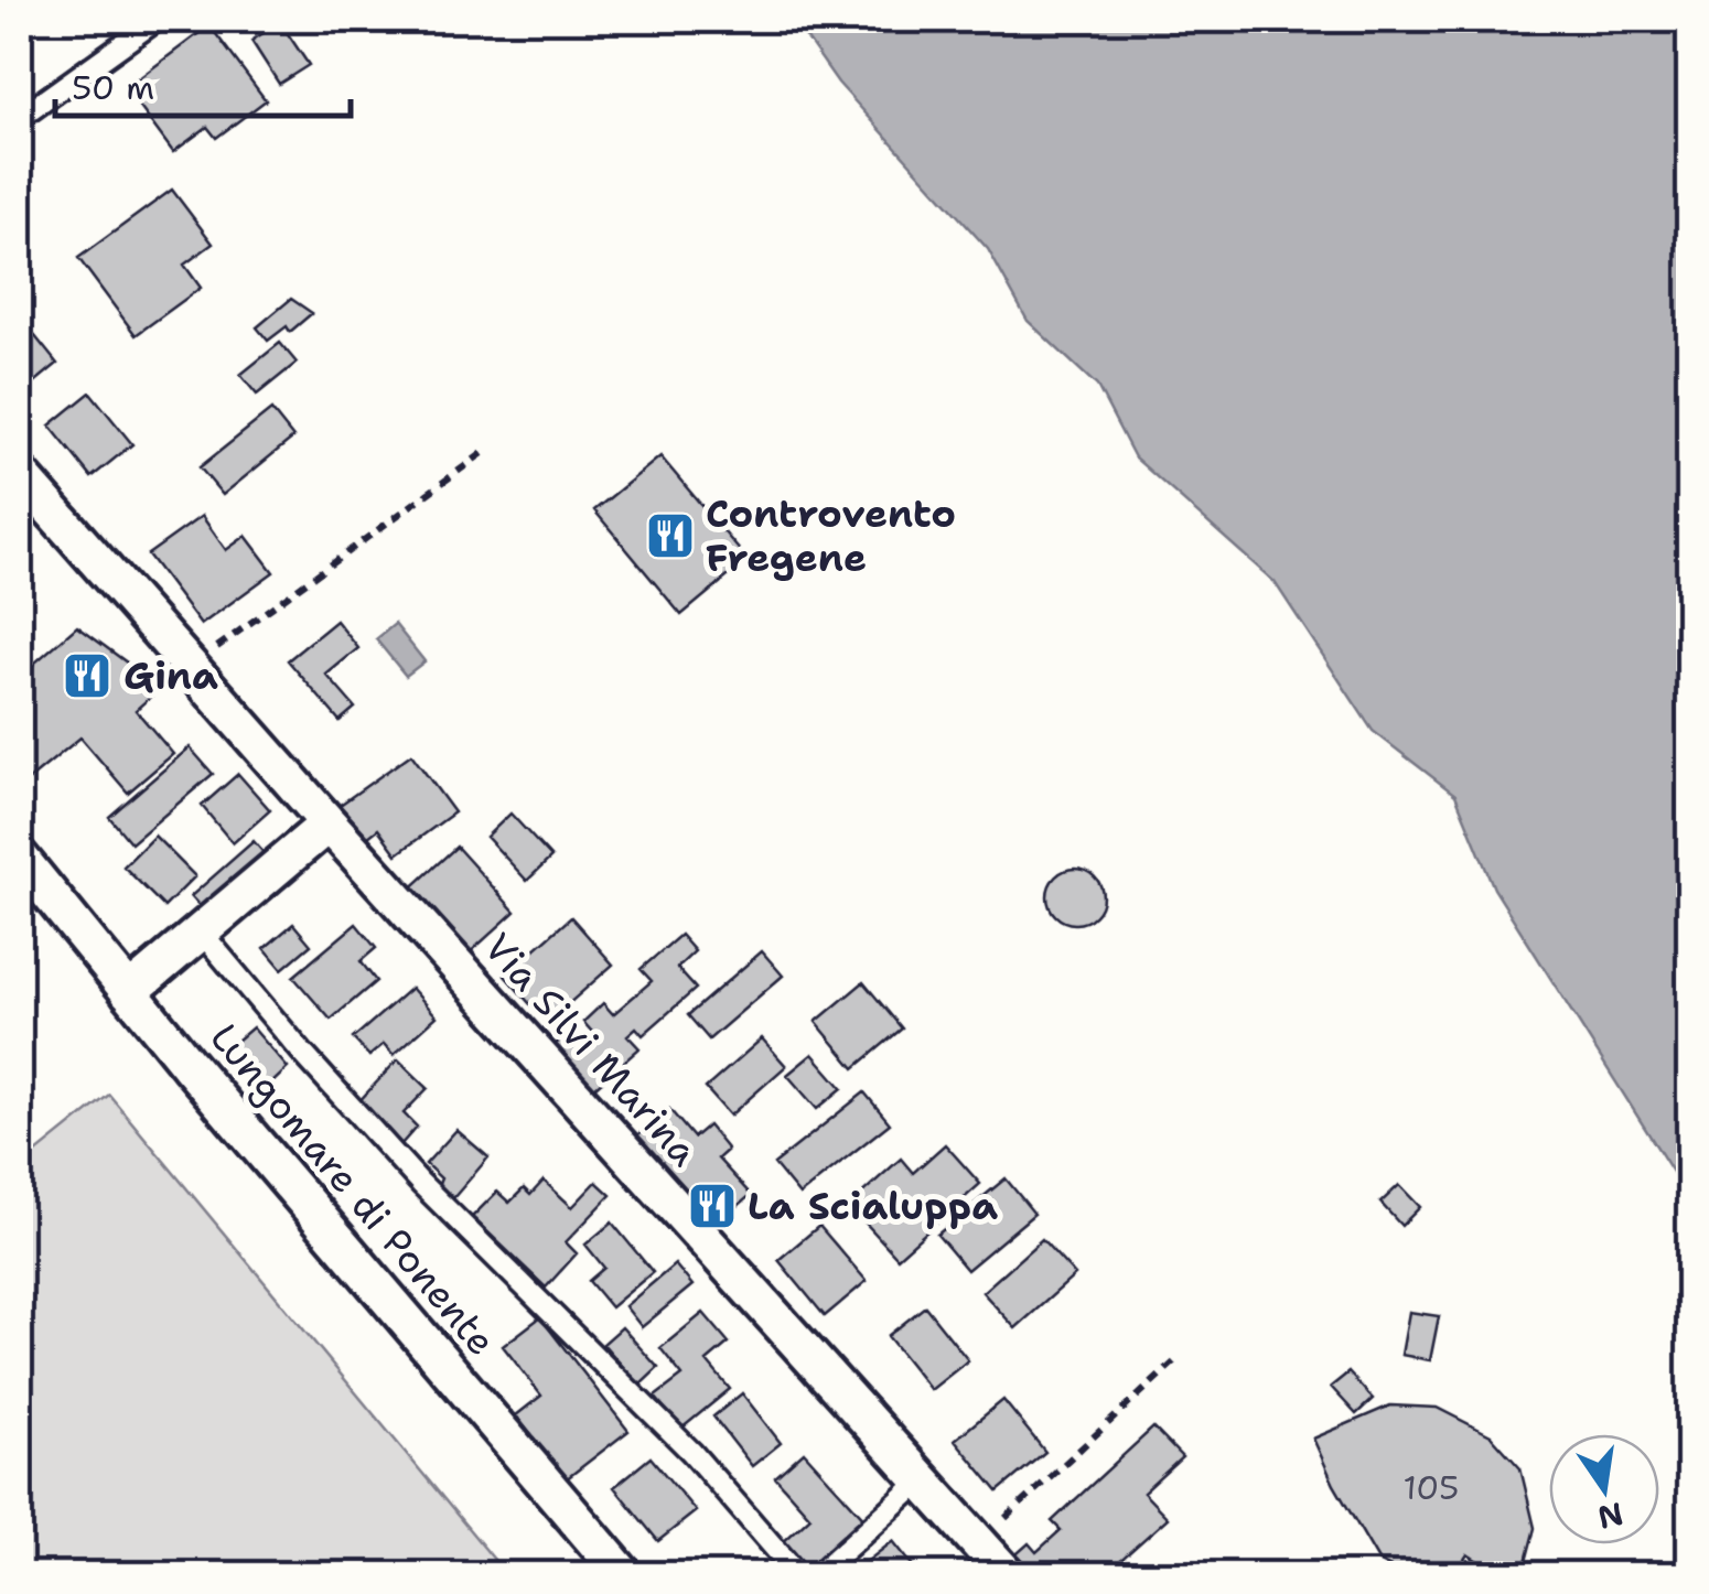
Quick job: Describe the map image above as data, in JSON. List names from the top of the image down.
{
  "streets": {
    "street": ["Via Silvi Marina", "Lungomare di Ponente"]
  },
  "places": {
    "restaurant": ["Controvento Fregene", "Gina", "La Scialuppa"]
  },
  "house_numbers": ["105"],
  "scale_bar": "50 m",
  "north": "bottom"
}
